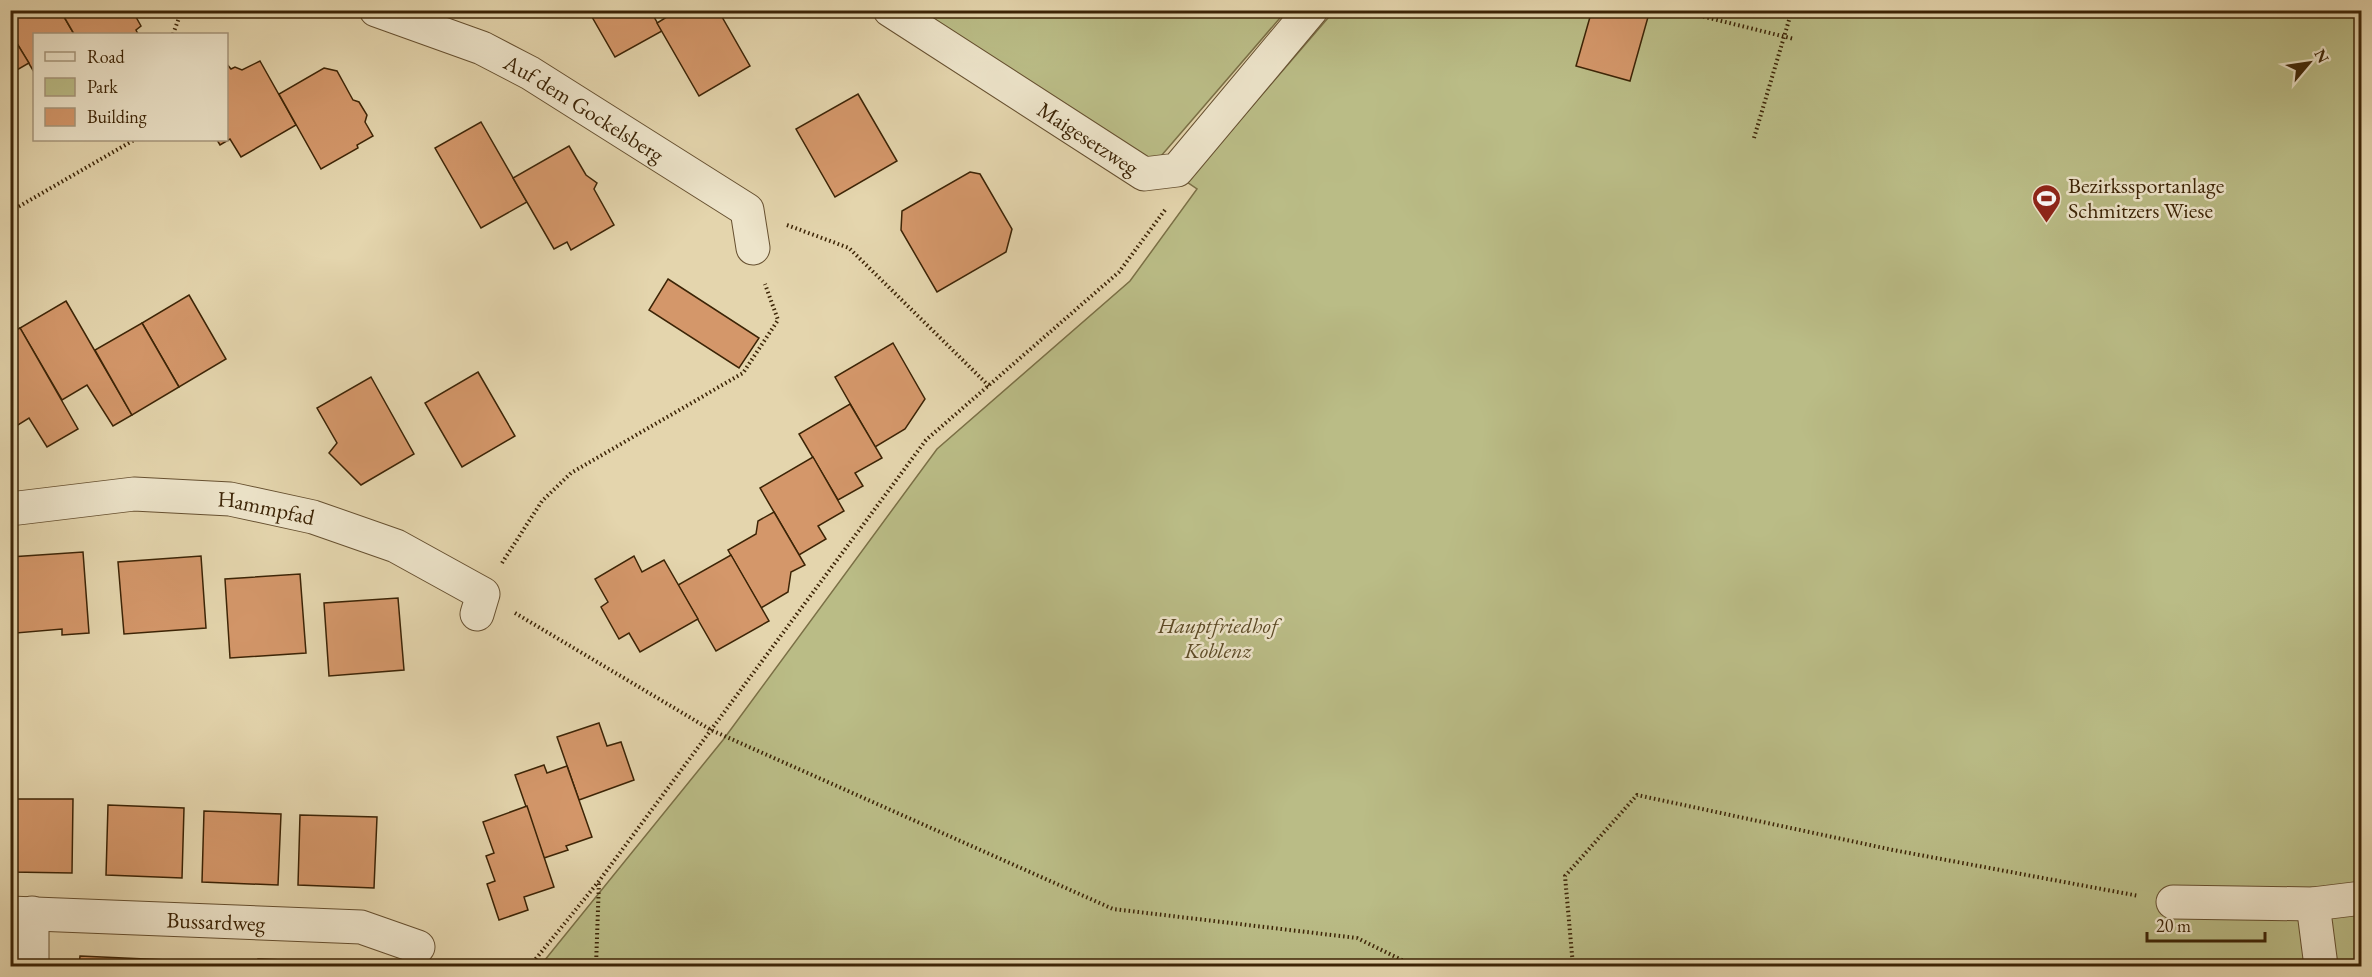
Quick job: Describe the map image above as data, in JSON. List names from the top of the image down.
{
  "streets": {
    "street": [
      "Auf dem Gockelsberg",
      "Maigesetzweg",
      "Hammpfad",
      "Bussardweg"
    ]
  },
  "parks": ["Hauptfriedhof Koblenz"],
  "places": {
    "sports": ["Bezirkssportanlage Schmitzers Wiese"]
  },
  "legend": ["Road", "Park", "Building"],
  "scale_bar": "20 m",
  "north": "top right"
}
